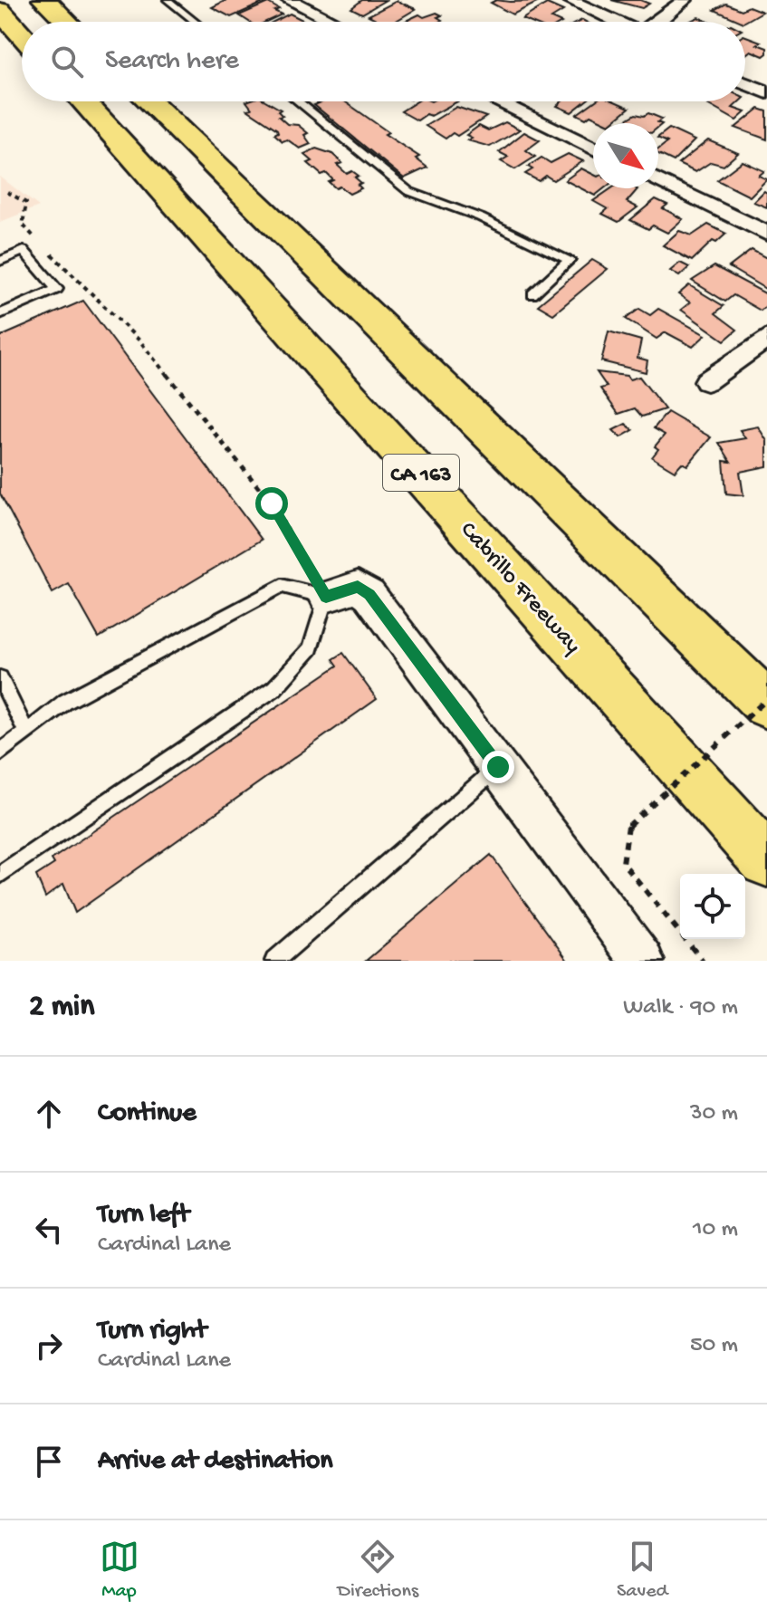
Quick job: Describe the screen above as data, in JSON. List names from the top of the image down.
{
  "streets": {
    "highway": ["CA 163", "Cabrillo Freeway"]
  },
  "north": "bottom right",
  "page": {
    "search": "Search here",
    "heading": ["2 min", "Walk · 90 m"],
    "list": [
      ["Continue", "30 m"],
      ["Turn left", "Cardinal Lane", "10 m"],
      ["Turn right", "Cardinal Lane", "50 m"],
      "Arrive at destination"
    ],
    "nav": ["Map", "Directions", "Saved"]
  }
}
